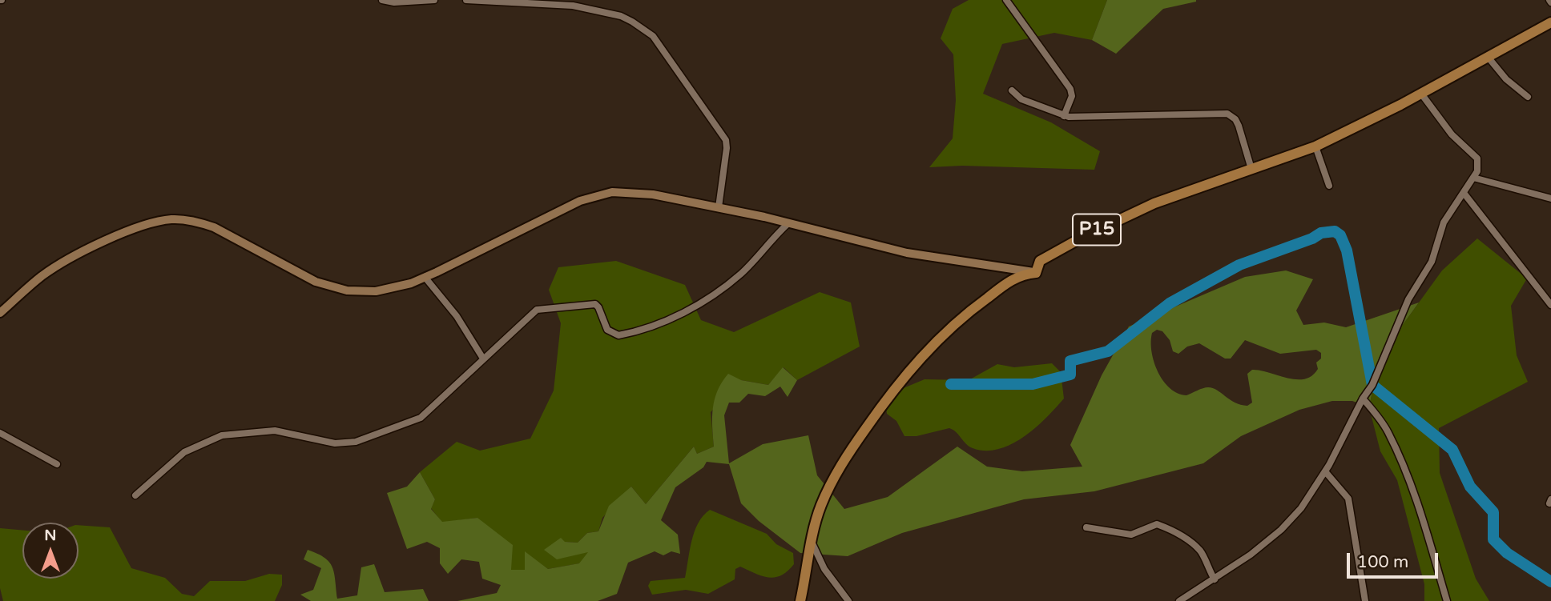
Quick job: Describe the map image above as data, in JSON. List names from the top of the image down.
{
  "streets": {
    "main road": ["P15"]
  },
  "scale_bar": "100 m",
  "north": "top"
}
